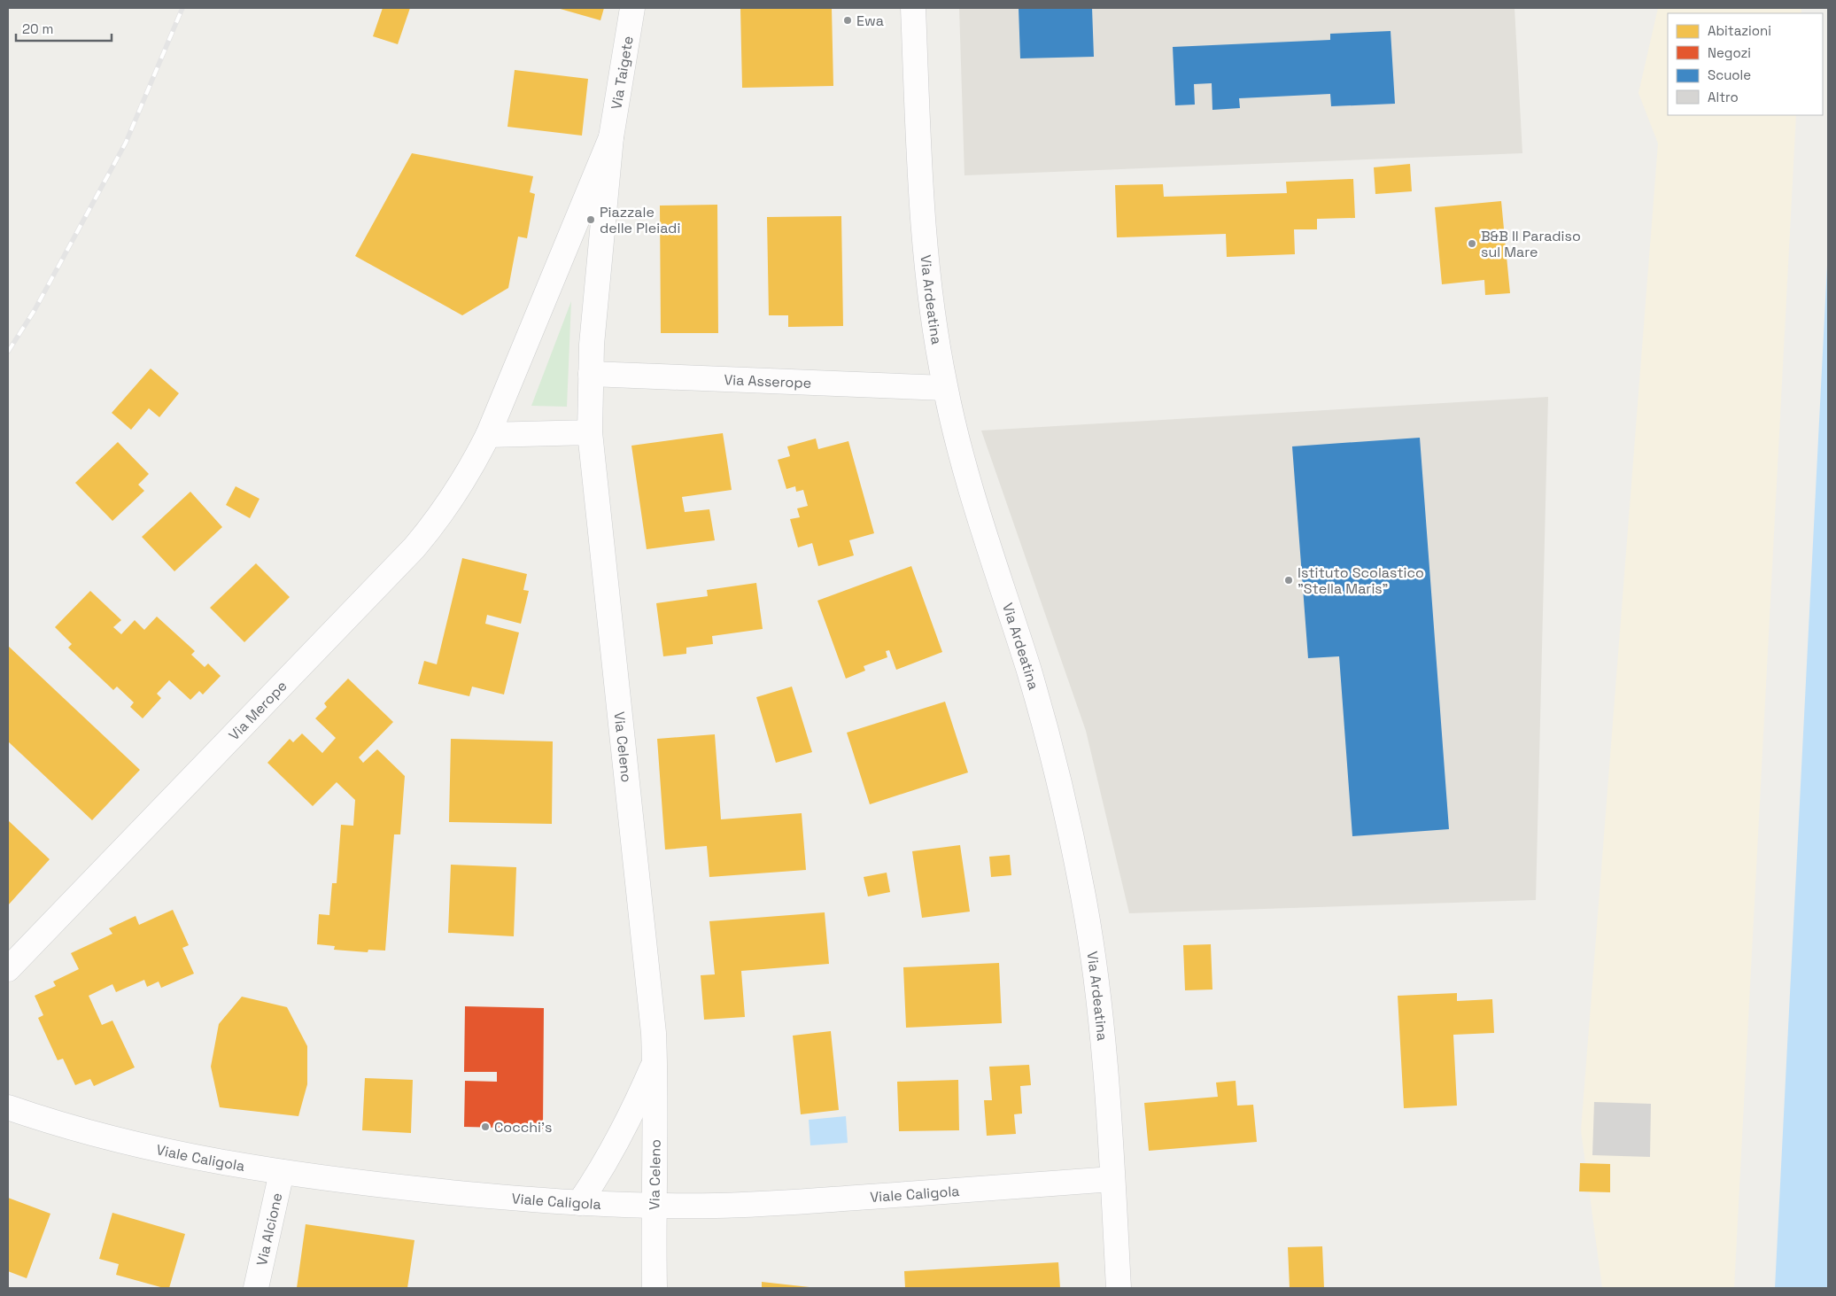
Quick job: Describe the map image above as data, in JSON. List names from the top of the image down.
{
  "streets": {
    "street": [
      "Via Taigete",
      "Via Ardeatina",
      "Via Asserope",
      "Via Merope",
      "Via Celeno",
      "Viale Caligola",
      "Via Alcione"
    ]
  },
  "crossings": [
    ["Via Ardeatina", "Via Asserope"],
    ["Via Ardeatina", "Viale Caligola"],
    ["Via Celeno", "Viale Caligola"],
    ["Viale Caligola", "Via Alcione"]
  ],
  "places": [
    "Ewa",
    "Piazzale delle Pleiadi",
    "B&B Il Paradiso sul Mare",
    "Istituto Scolastico \"Stella Maris\"",
    "Cocchi’s"
  ],
  "legend": [
    "Abitazioni",
    "Negozi",
    "Scuole",
    "Altro"
  ],
  "scale_bar": "20 m"
}
